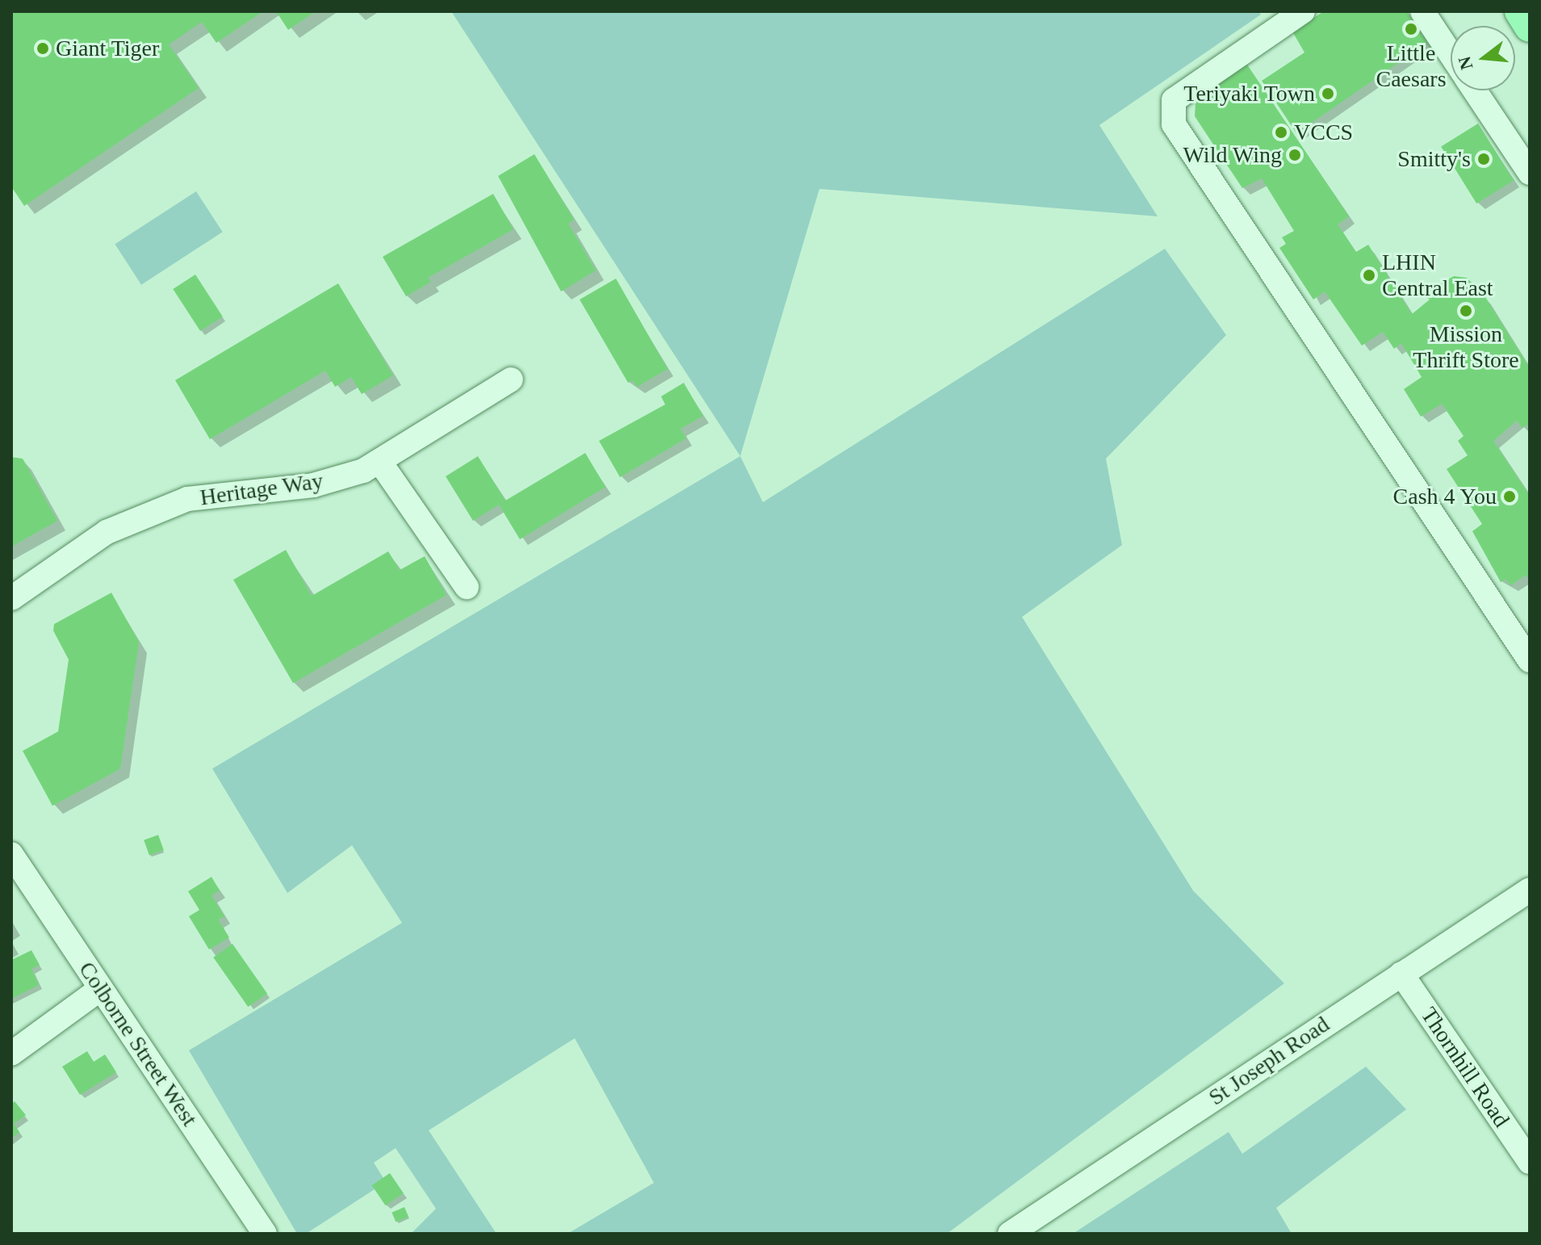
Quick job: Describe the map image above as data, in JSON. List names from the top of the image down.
{
  "streets": {
    "street": [
      "Heritage Way",
      "Colborne Street West",
      "St Joseph Road",
      "Thornhill Road"
    ]
  },
  "crossings": [
    ["St Joseph Road", "Thornhill Road"]
  ],
  "places": [
    "Little Caesars",
    "Giant Tiger",
    "Teriyaki Town",
    "VCCS",
    "Wild Wing",
    "Smitty's",
    "LHIN Central East",
    "Mission Thrift Store",
    "Cash 4 You"
  ],
  "north": "left"
}
